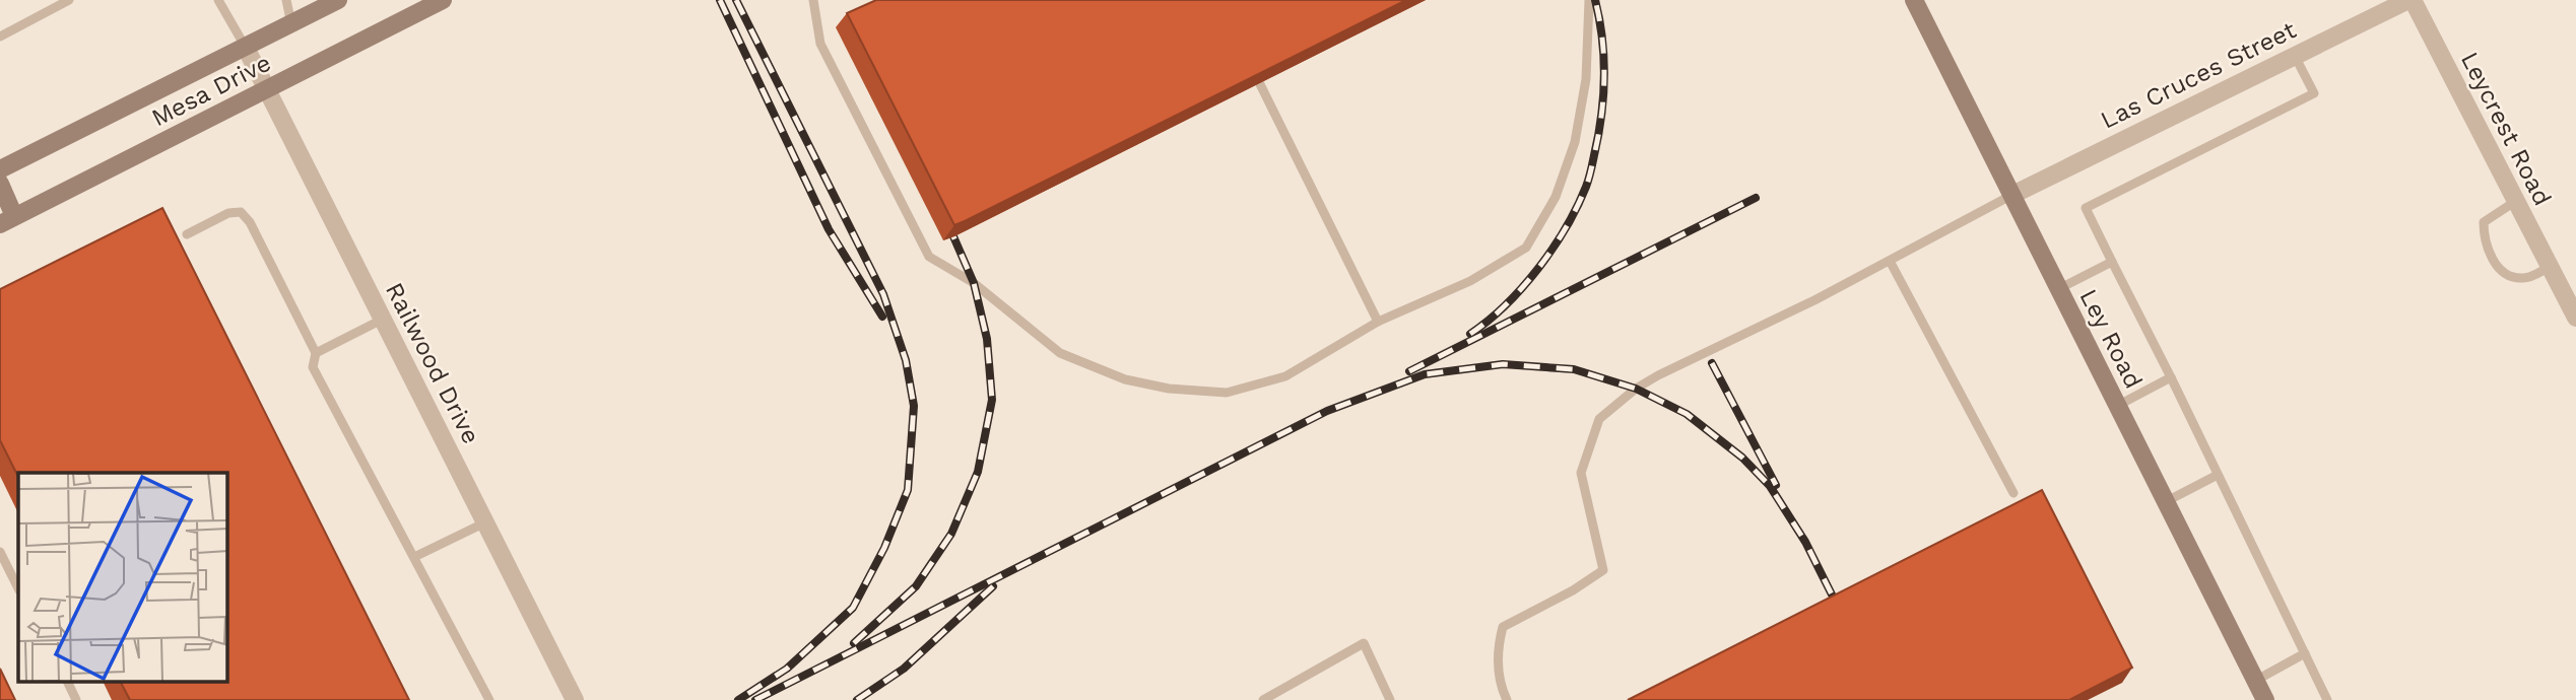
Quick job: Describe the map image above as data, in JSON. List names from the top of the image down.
{
  "streets": {
    "main road": ["Mesa Drive", "Ley Road"],
    "street": ["Las Cruces Street", "Leycrest Road", "Railwood Drive"]
  },
  "crossings": [
    ["Las Cruces Street", "Leycrest Road"],
    ["Las Cruces Street", "Ley Road"],
    ["Mesa Drive", "Railwood Drive"]
  ]
}
